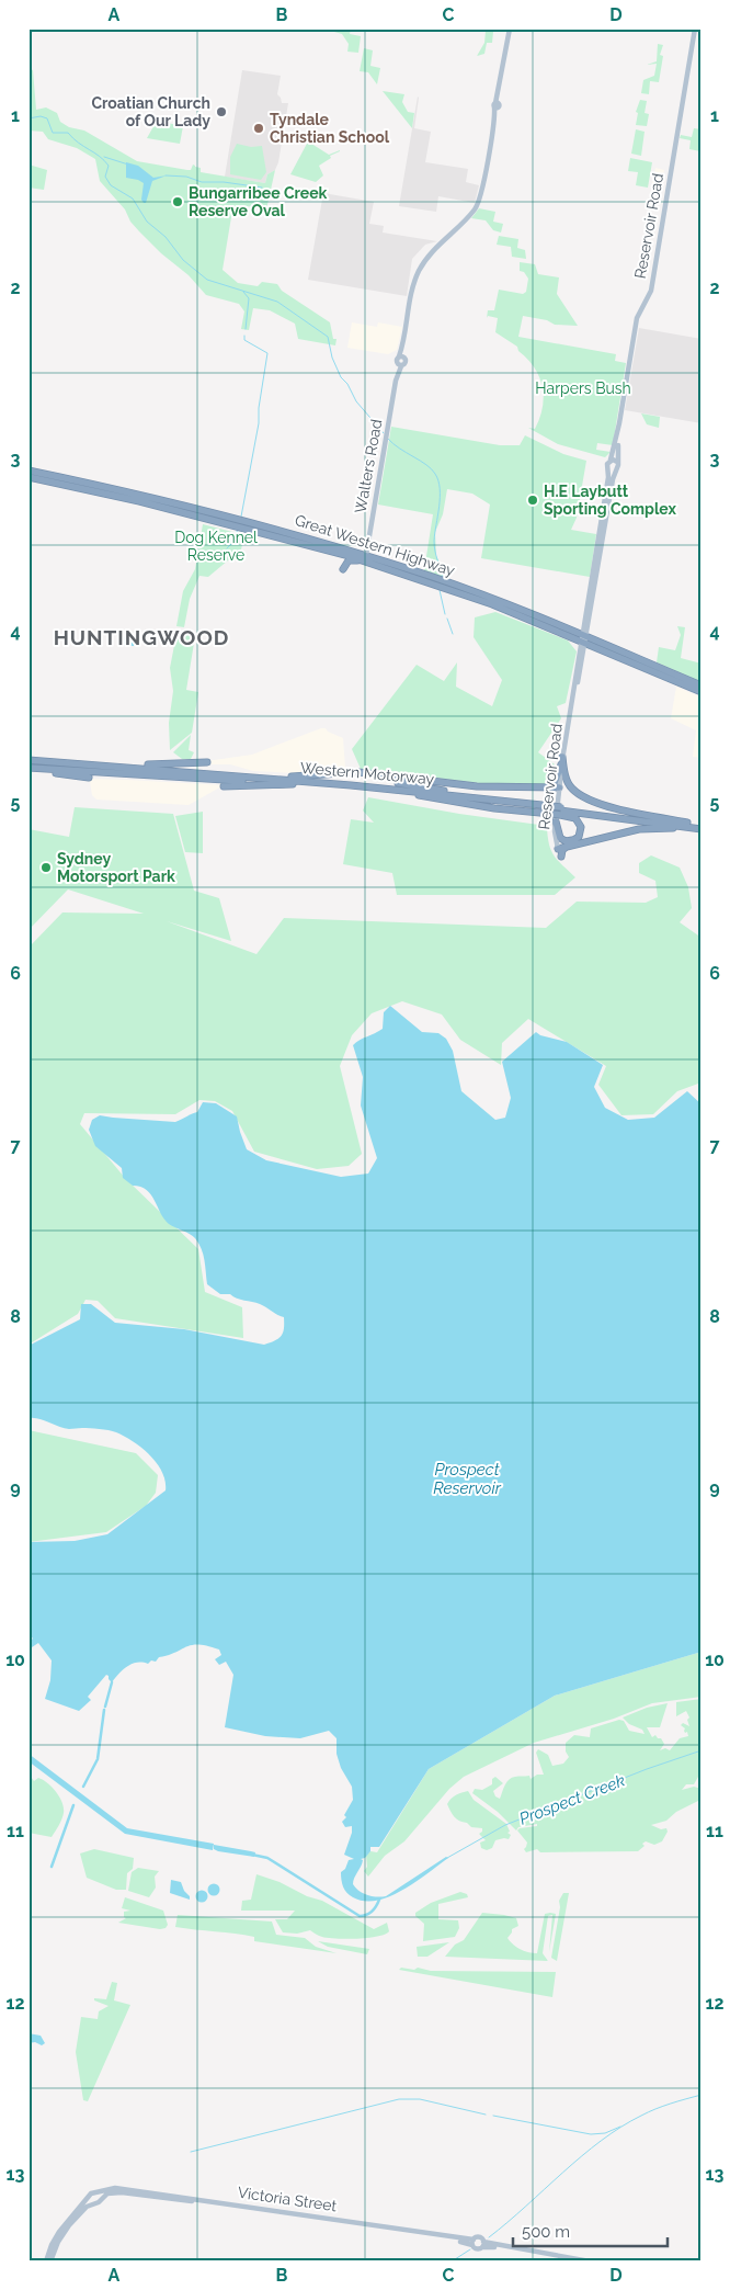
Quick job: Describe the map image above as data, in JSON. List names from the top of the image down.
{
  "streets": {
    "highway": ["Great Western Highway", "Western Motorway"],
    "main road": ["Reservoir Road", "Walters Road", "Victoria Street"]
  },
  "crossings": [
    ["Reservoir Road", "Great Western Highway"],
    ["Reservoir Road", "Western Motorway"],
    ["Walters Road", "Great Western Highway"]
  ],
  "districts": ["HUNTINGWOOD"],
  "water": ["Prospect Reservoir", "Prospect Creek"],
  "parks": ["Harpers Bush", "Dog Kennel Reserve"],
  "places": [
    "Croatian Church of Our Lady",
    "Tyndale Christian School",
    "Bungarribee Creek Reserve Oval",
    "H.E Laybutt Sporting Complex",
    "Sydney Motorsport Park"
  ],
  "scale_bar": "500 m",
  "grid": {
    "columns": [
      "A",
      "B",
      "C",
      "D"
    ],
    "rows": [
      "1",
      "2",
      "3",
      "4",
      "5",
      "6",
      "7",
      "8",
      "9",
      "10",
      "11",
      "12",
      "13"
    ]
  }
}
